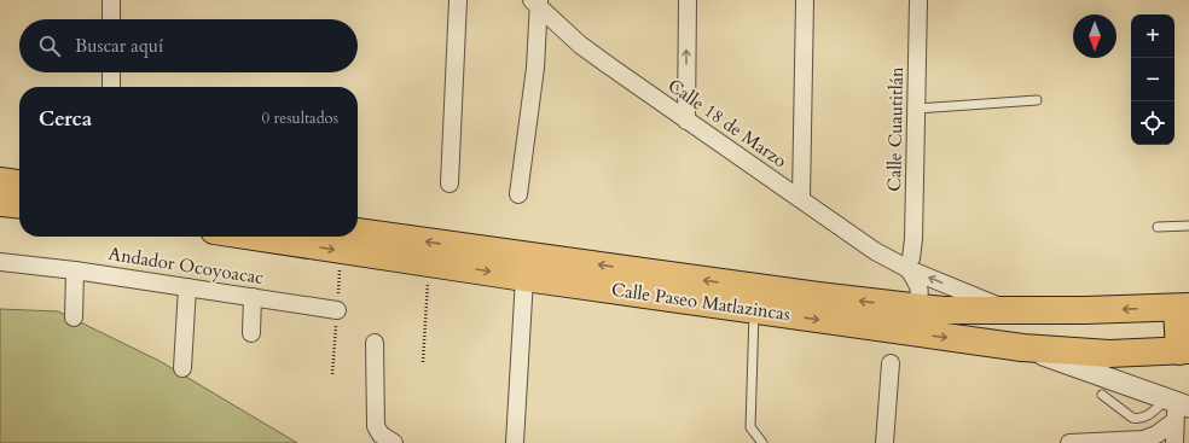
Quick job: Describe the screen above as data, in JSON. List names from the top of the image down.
{
  "streets": {
    "highway": ["Calle Paseo Matlazincas"],
    "street": ["Calle 18 de Marzo", "Calle Cuautitlán", "Andador Ocoyoacac"]
  },
  "crossings": [
    ["Calle 18 de Marzo", "Calle Cuautitlán"],
    ["Calle 18 de Marzo", "Calle Paseo Matlazincas"]
  ],
  "north": "bottom",
  "page": {
    "map_buttons": ["+", "−"],
    "search": "Buscar aquí",
    "heading": ["Cerca", "0 resultados"]
  }
}
